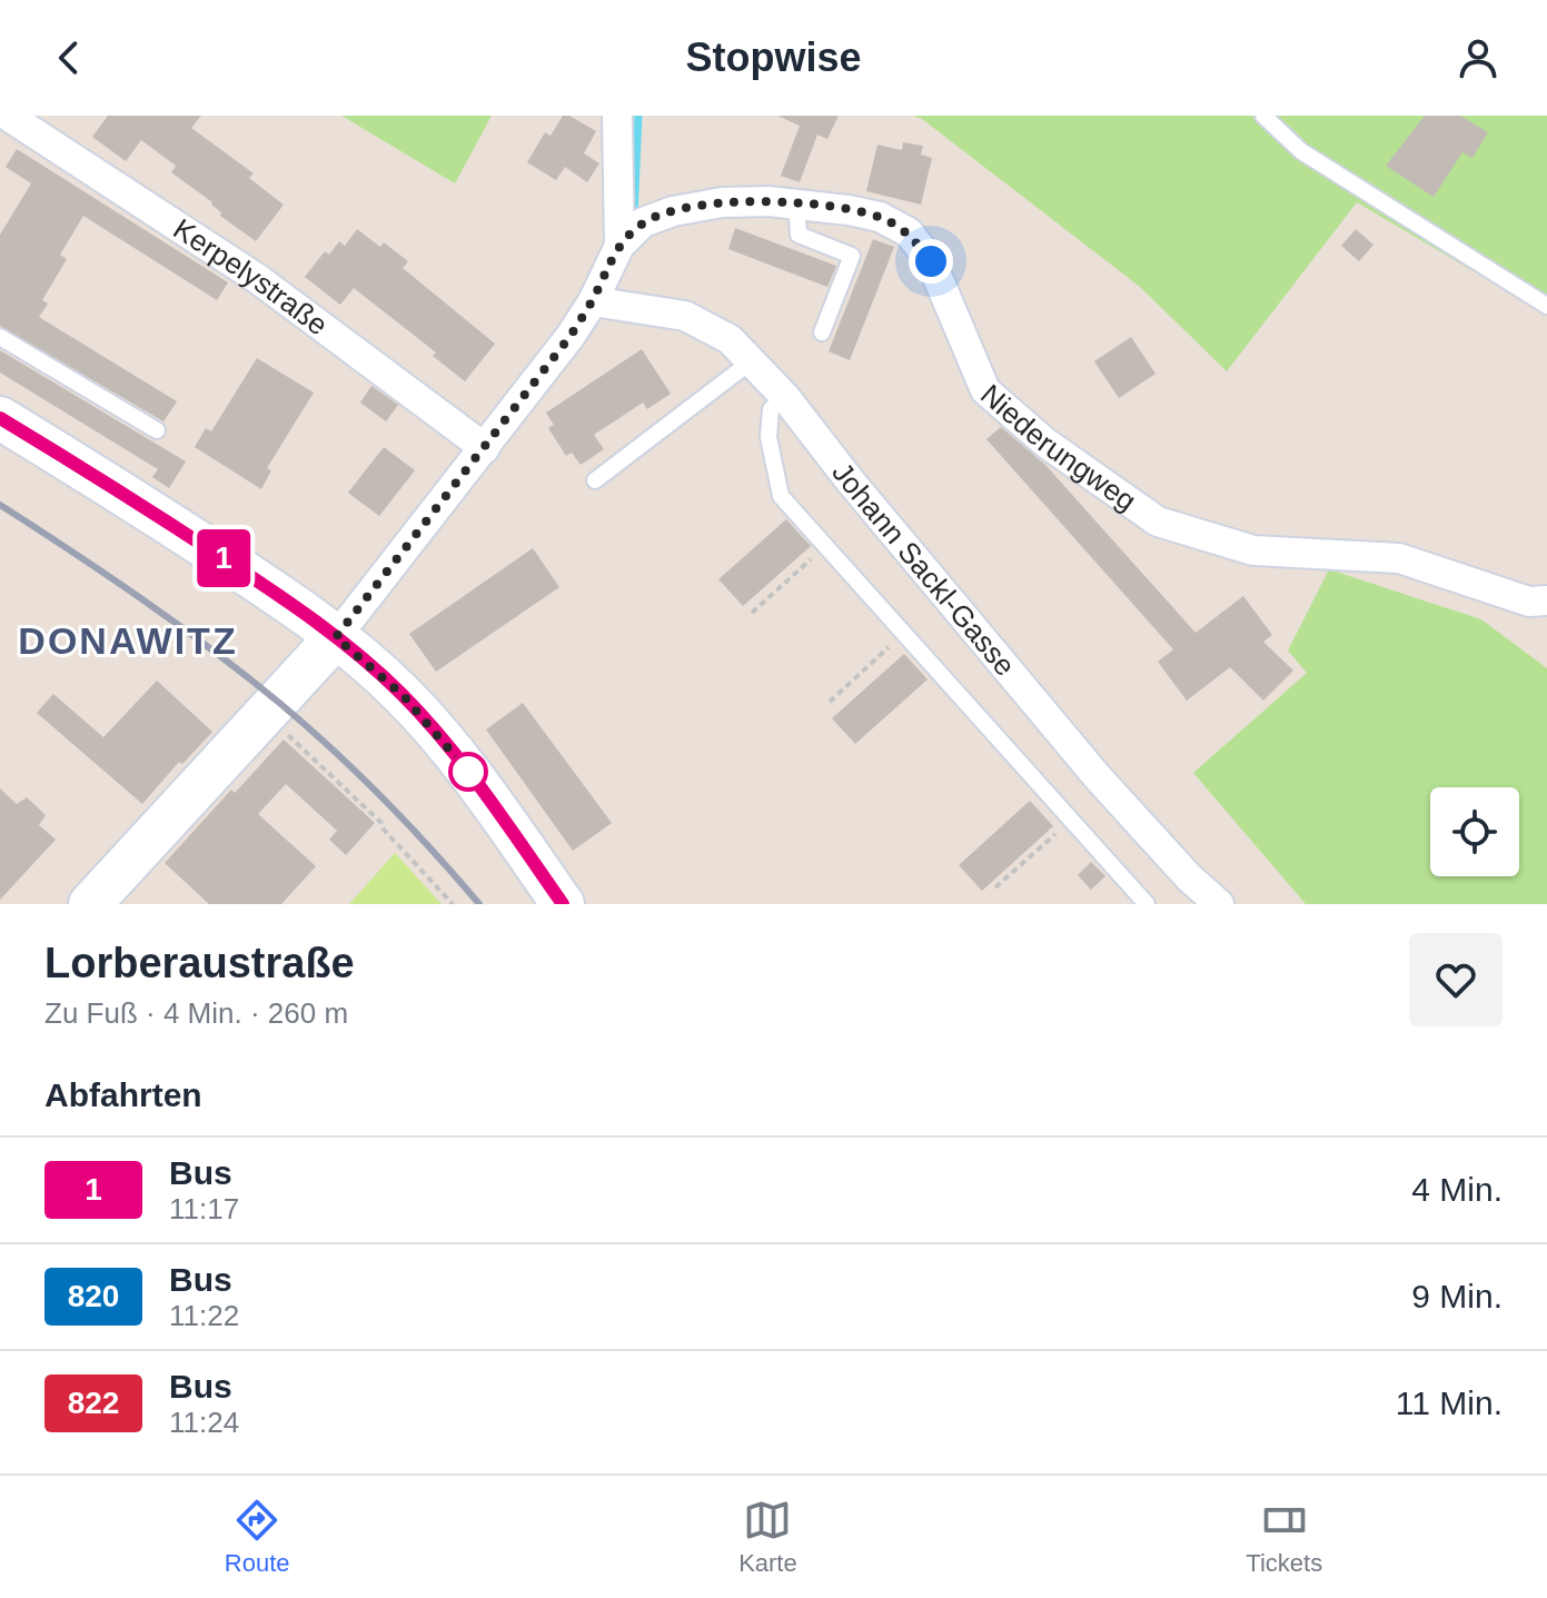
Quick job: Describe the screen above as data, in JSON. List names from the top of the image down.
{
  "streets": {
    "street": ["Kerpelystraße", "Niederungweg", "Johann Sackl-Gasse"]
  },
  "crossings": [
    ["Kerpelystraße", "Niederungweg"],
    ["Niederungweg", "Johann Sackl-Gasse"]
  ],
  "districts": ["DONAWITZ"],
  "lines": ["bus line 1"],
  "page": {
    "header": "Stopwise",
    "on_map": "1",
    "heading": [
      ["Lorberaustraße", "Zu Fuß · 4 Min. · 260 m"],
      "Abfahrten"
    ],
    "list": [
      {
        "mark": "1",
        "name": "Bus",
        "note": "11:17",
        "value": "4 Min."
      },
      {
        "mark": "820",
        "name": "Bus",
        "note": "11:22",
        "value": "9 Min."
      },
      {
        "mark": "822",
        "name": "Bus",
        "note": "11:24",
        "value": "11 Min."
      }
    ],
    "tabs": ["Route", "Karte", "Tickets"]
  }
}
